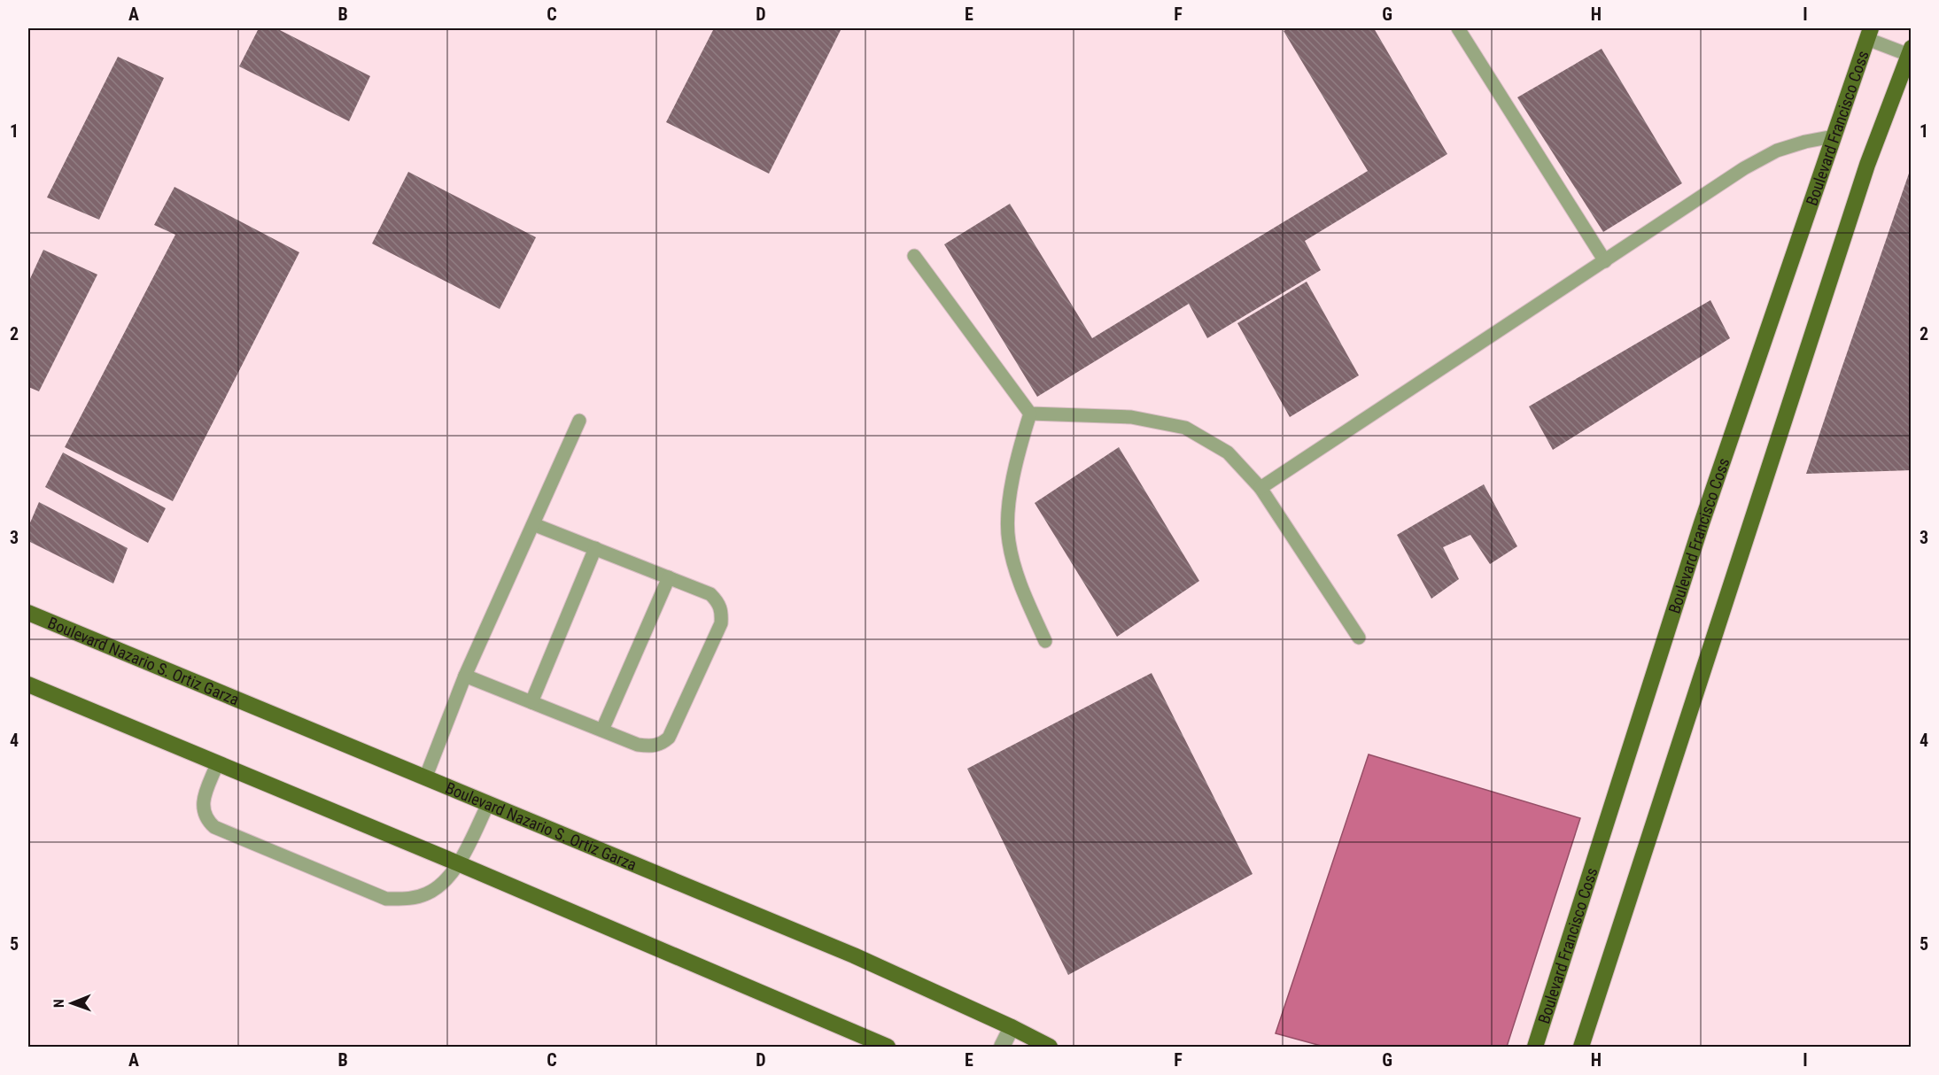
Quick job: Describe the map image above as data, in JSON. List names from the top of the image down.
{
  "streets": {
    "main road": ["Boulevard Francisco Coss", "Boulevard Nazario S. Ortiz Garza"]
  },
  "north": "left",
  "grid": {
    "columns": [
      "A",
      "B",
      "C",
      "D",
      "E",
      "F",
      "G",
      "H",
      "I"
    ],
    "rows": [
      "1",
      "2",
      "3",
      "4",
      "5"
    ]
  }
}
